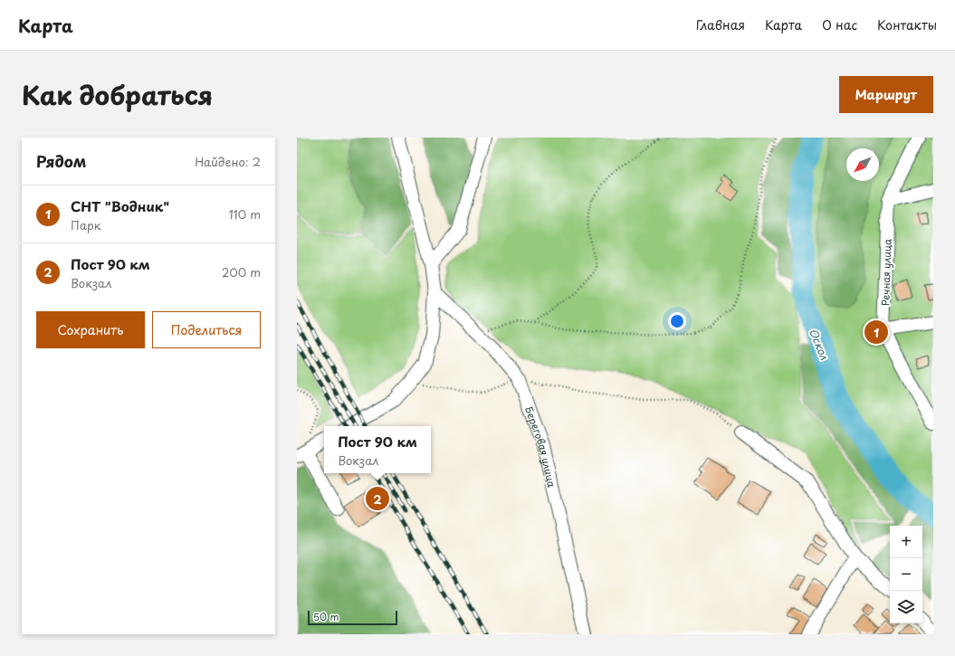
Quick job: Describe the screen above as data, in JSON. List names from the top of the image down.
{
  "streets": {
    "street": ["Речная улица", "Береговая улица"]
  },
  "water": ["Оскол"],
  "scale_bar": "50 m",
  "north": "bottom left",
  "page": {
    "header": "Карта",
    "nav": [
      "Главная",
      "Карта",
      "О нас",
      "Контакты"
    ],
    "title": "Как добраться",
    "buttons": [
      "Маршрут",
      ["Сохранить", "Поделиться"]
    ],
    "heading": ["Рядом", "Найдено: 2"],
    "list": [
      {
        "mark": "1",
        "name": "СНТ \"Водник\"",
        "note": "Парк",
        "value": "110 m"
      },
      {
        "mark": "2",
        "name": "Пост 90 км",
        "note": "Вокзал",
        "value": "200 m"
      }
    ],
    "pins": ["1", "2"],
    "popup": ["Пост 90 км", "Вокзал"],
    "map_buttons": ["+", "−"],
    "scale": "50 m"
  }
}
